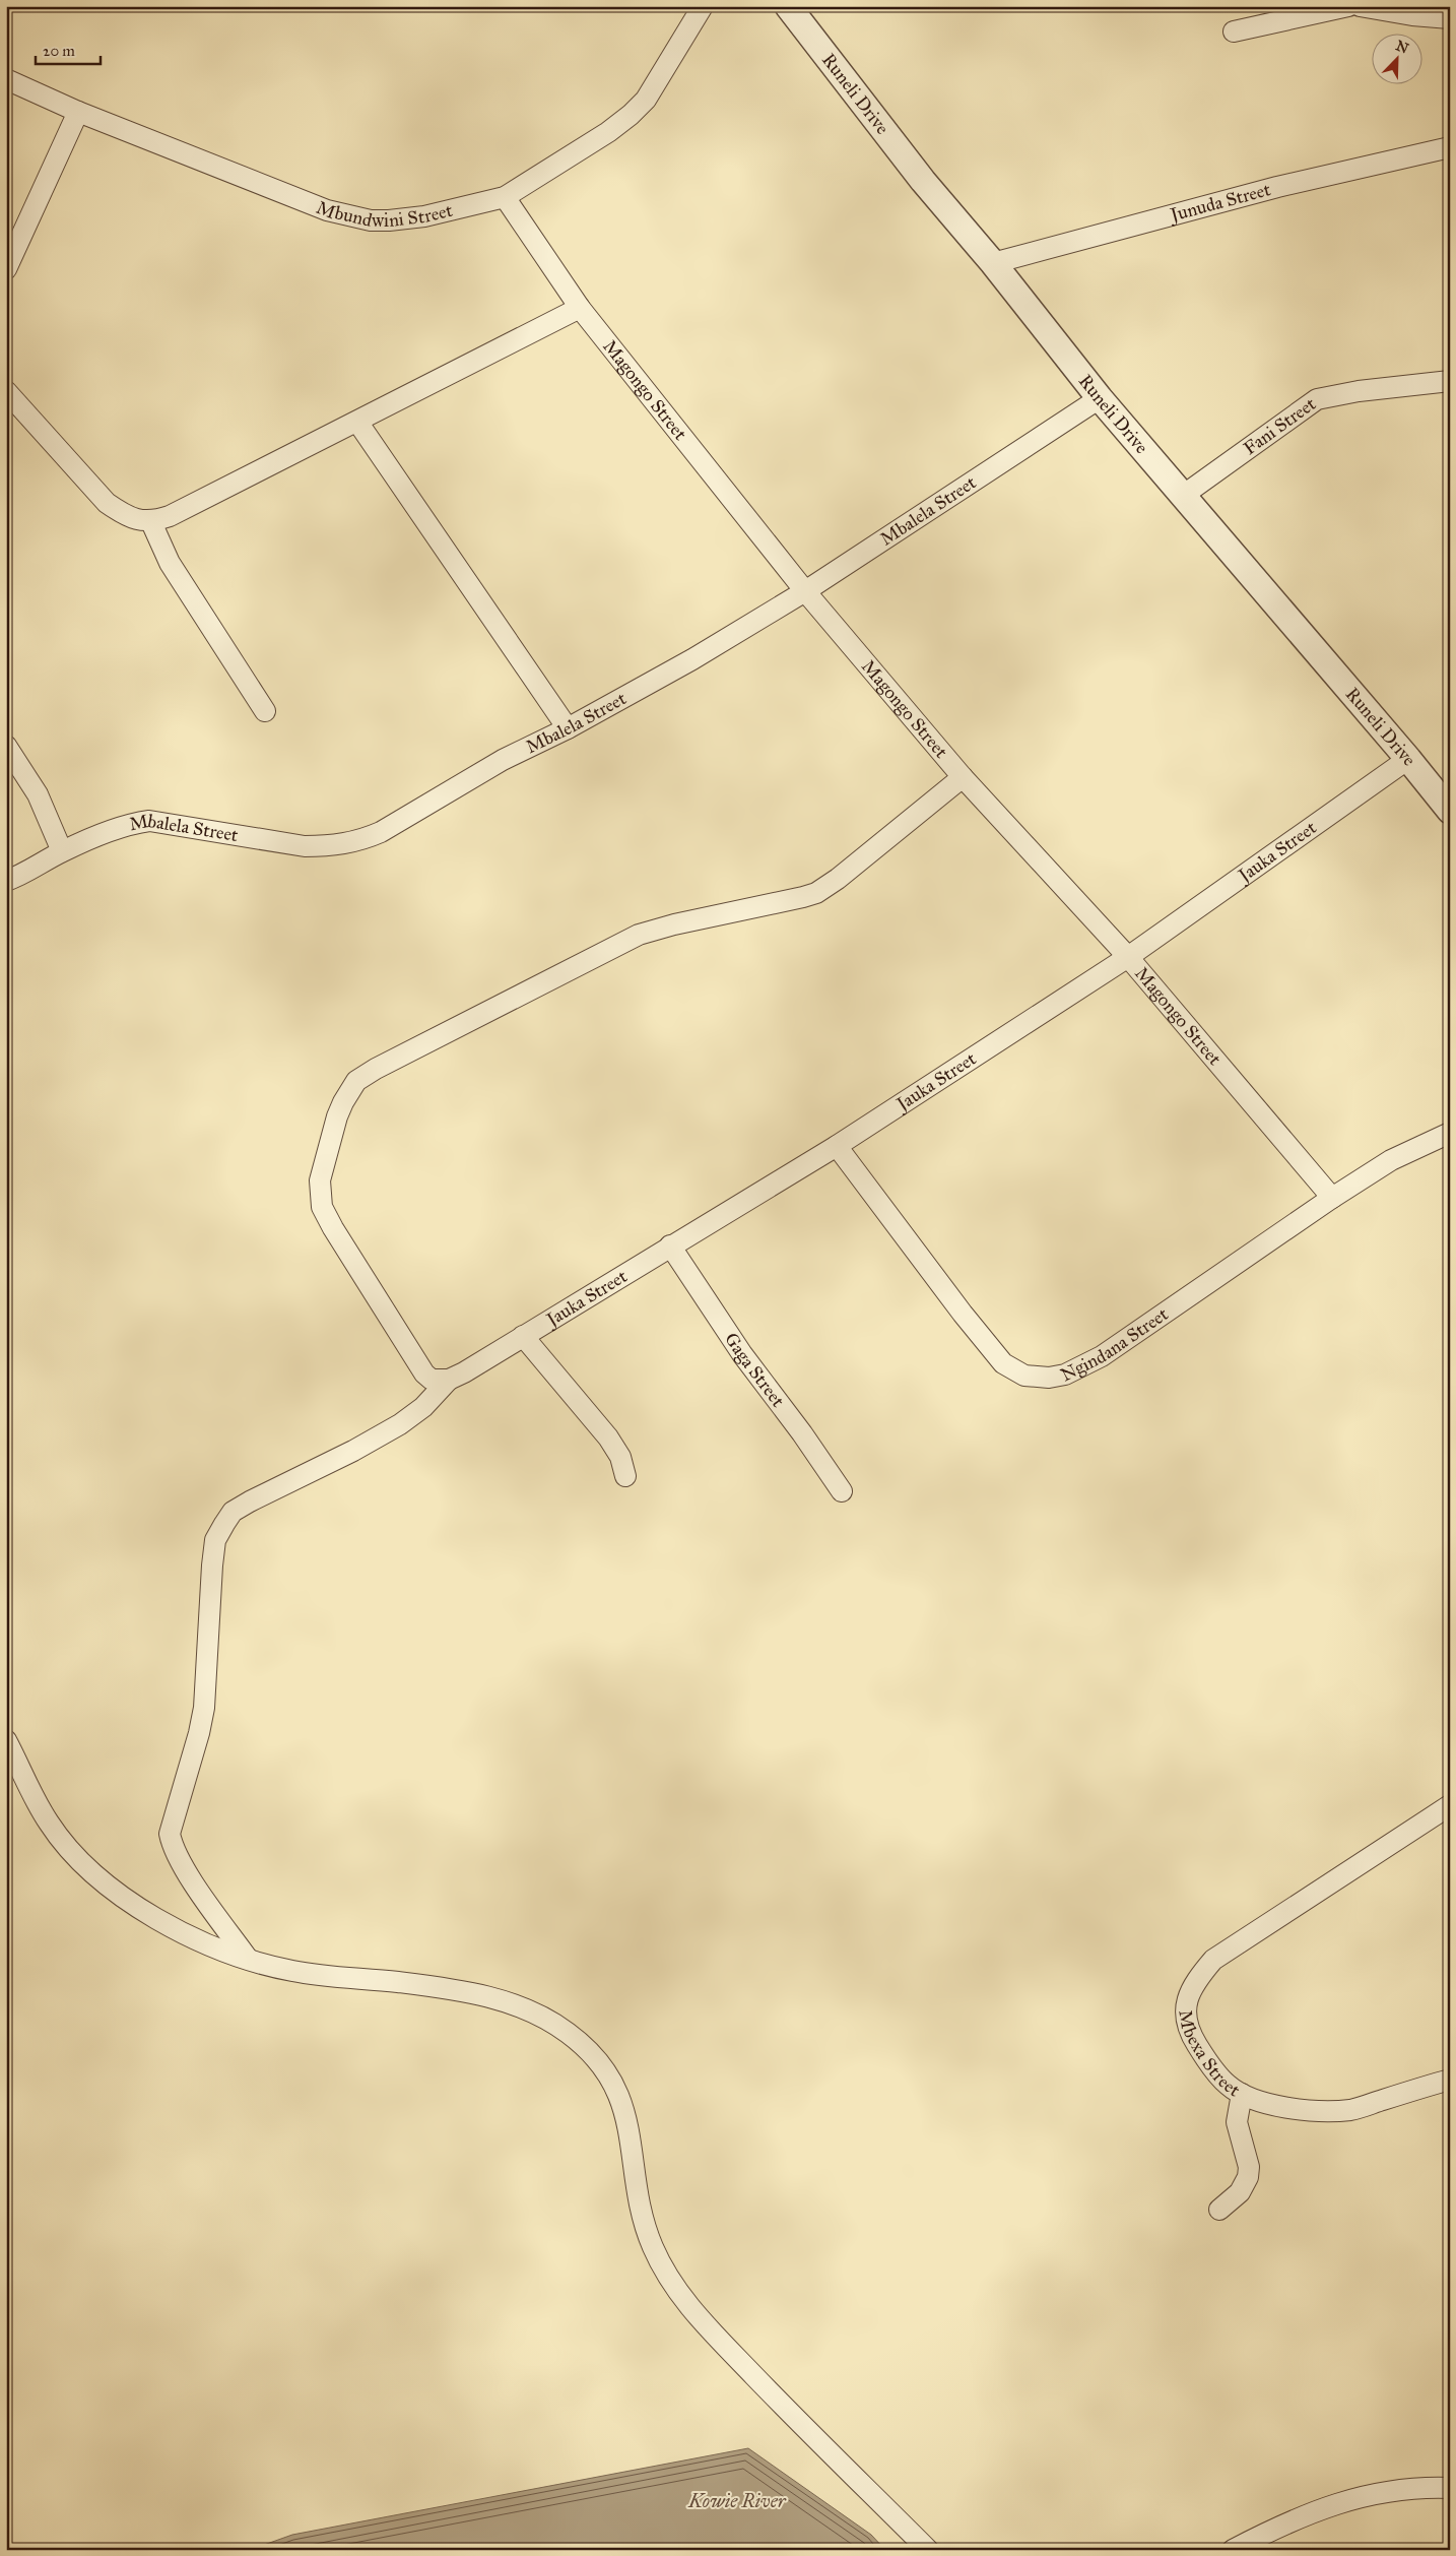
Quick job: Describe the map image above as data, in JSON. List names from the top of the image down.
{
  "streets": {
    "street": [
      "Runeli Drive",
      "Junuda Street",
      "Mbundwini Street",
      "Magongo Street",
      "Fani Street",
      "Mbalela Street",
      "Jauka Street",
      "Ngindana Street",
      "Gaga Street",
      "Mbexa Street"
    ]
  },
  "crossings": [
    ["Runeli Drive", "Junuda Street"],
    ["Runeli Drive", "Fani Street"],
    ["Runeli Drive", "Mbalela Street"],
    ["Runeli Drive", "Jauka Street"],
    ["Mbundwini Street", "Magongo Street"],
    ["Magongo Street", "Mbalela Street"],
    ["Magongo Street", "Jauka Street"],
    ["Magongo Street", "Ngindana Street"],
    ["Jauka Street", "Ngindana Street"],
    ["Jauka Street", "Gaga Street"]
  ],
  "water": ["Kowie River"],
  "scale_bar": "20 m",
  "north": "top right"
}
